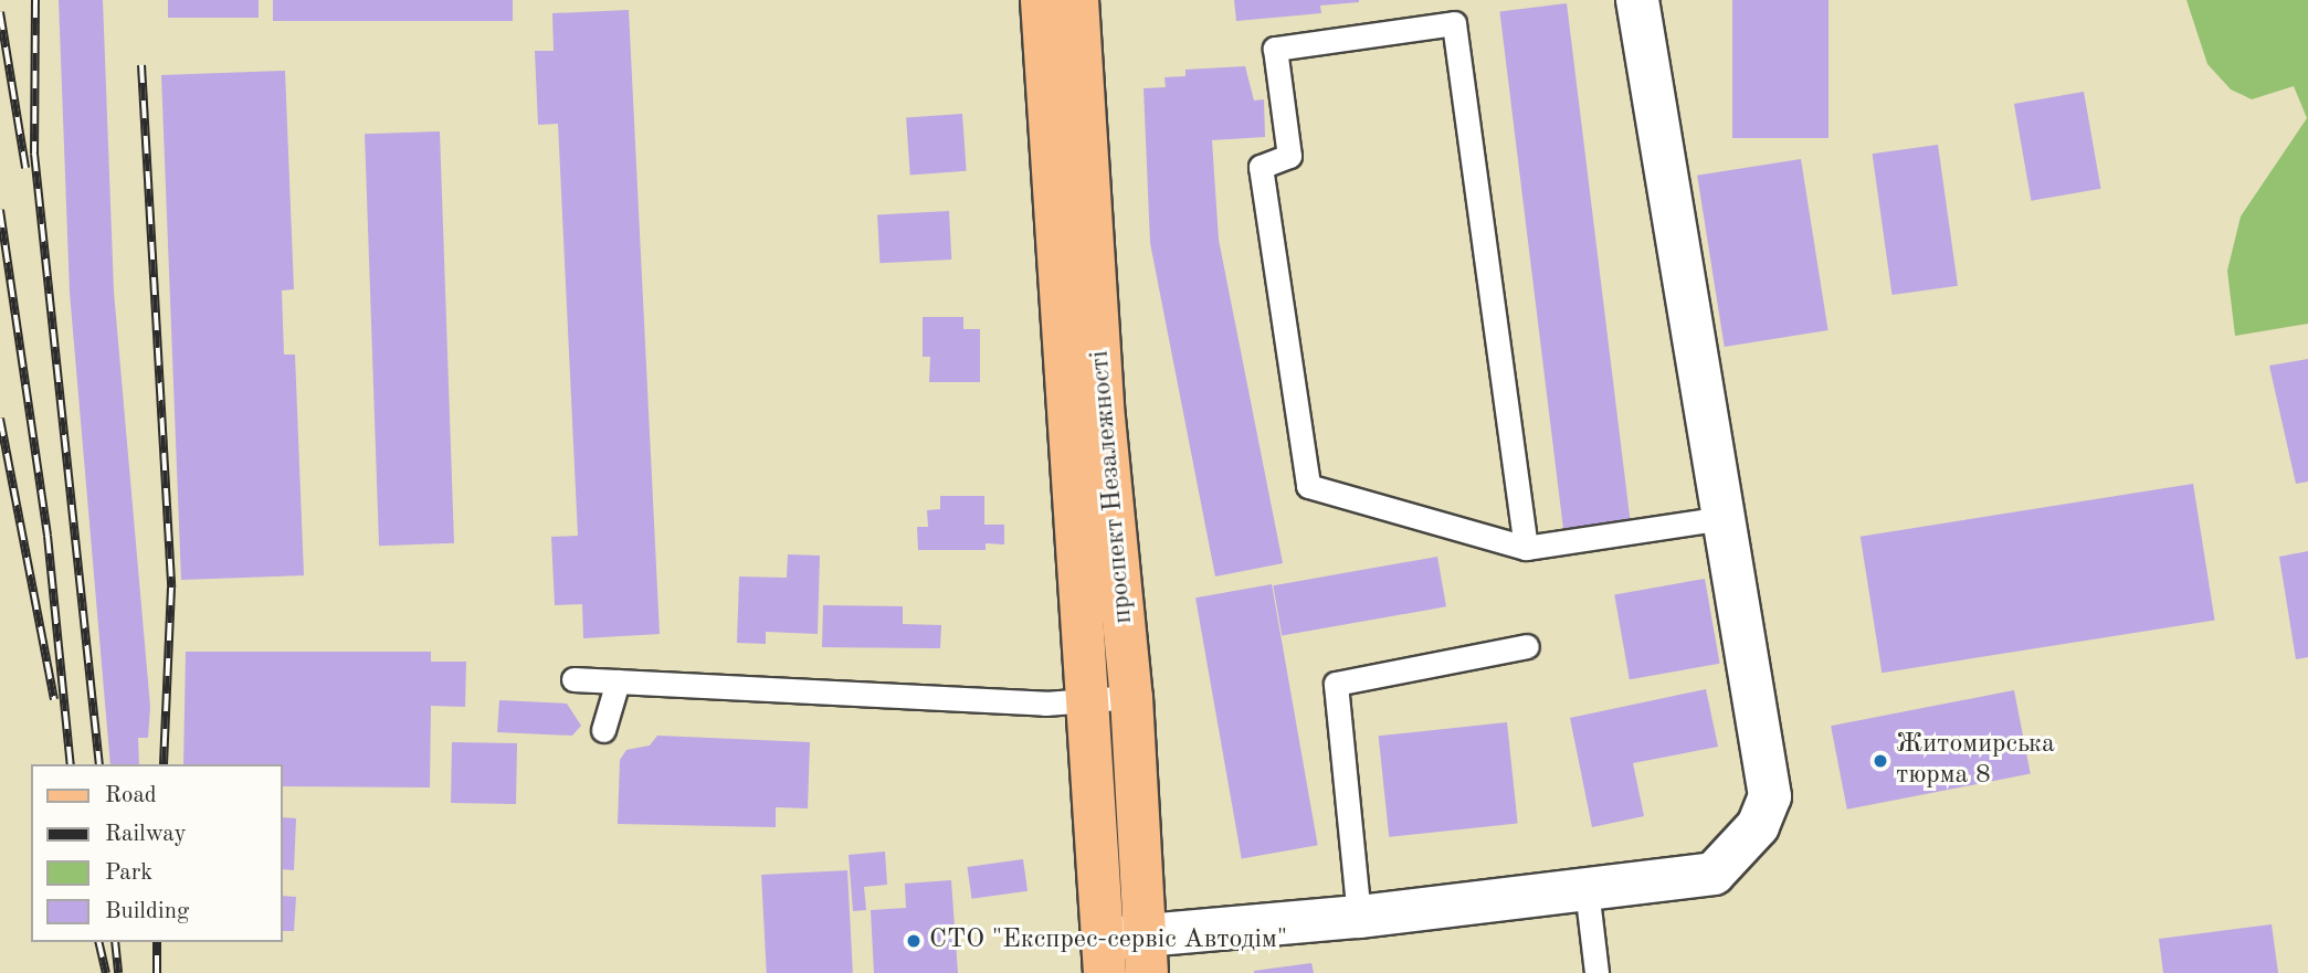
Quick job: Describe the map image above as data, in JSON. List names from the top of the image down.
{
  "streets": {
    "main road": ["проспект Незалежності"]
  },
  "places": ["Житомирська тюрма 8", "СТО \"Експрес-сервіс Автодім\""],
  "legend": [
    "Road",
    "Railway",
    "Park",
    "Building"
  ]
}
